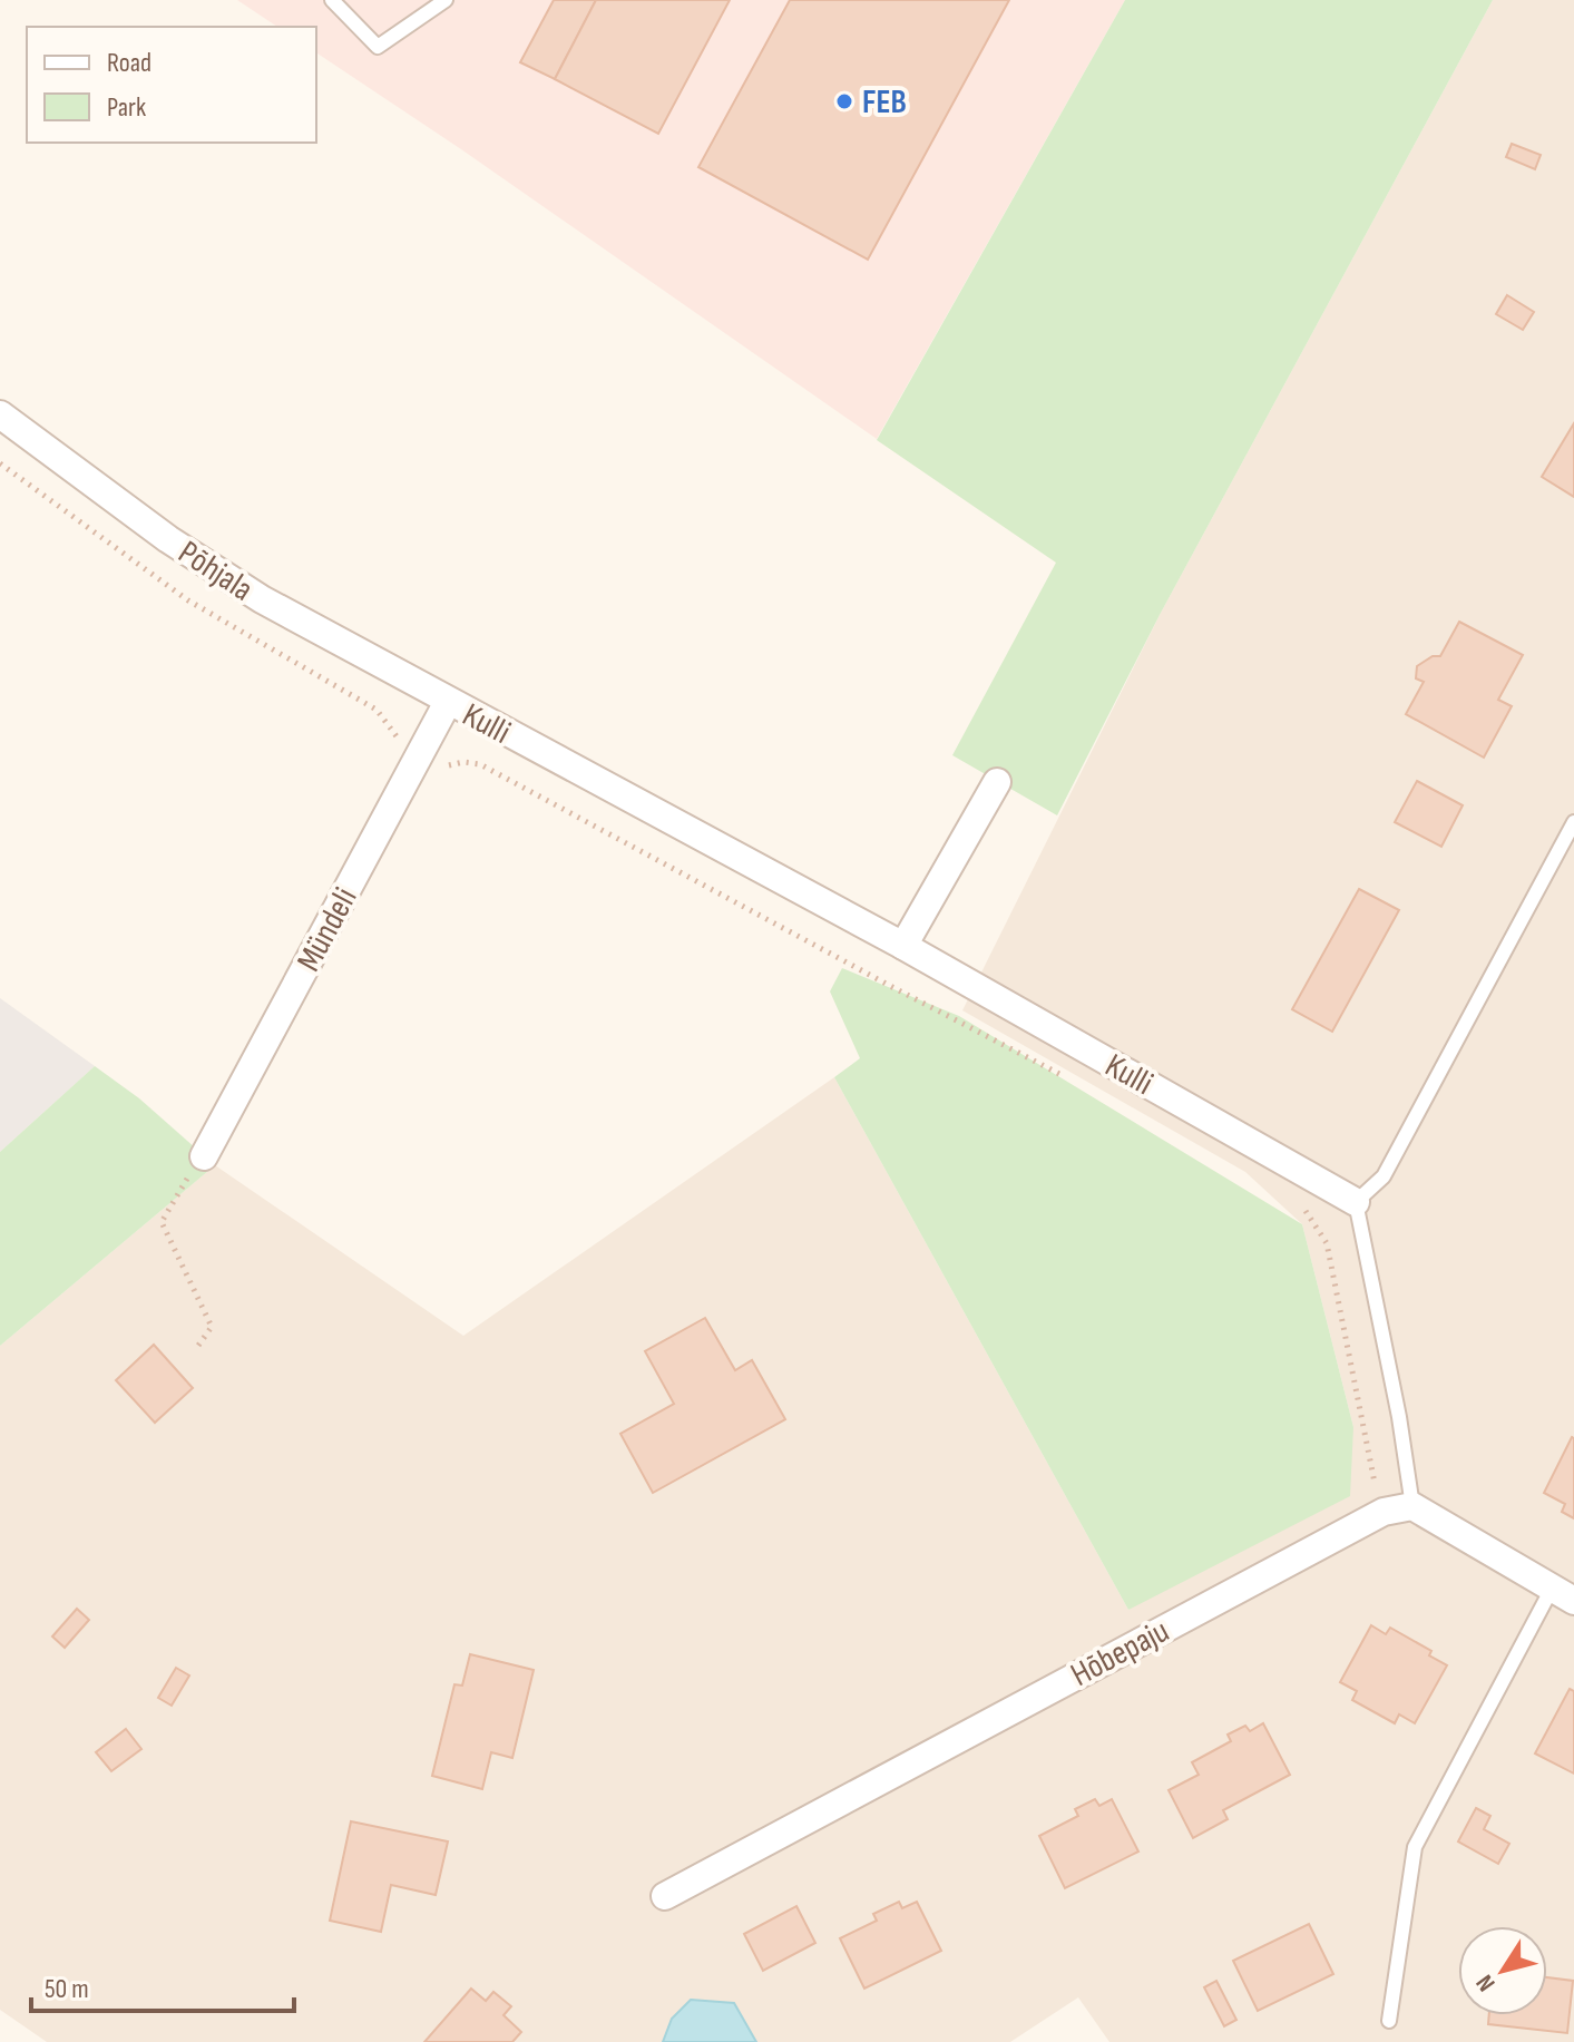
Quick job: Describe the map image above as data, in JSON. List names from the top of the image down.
{
  "streets": {
    "street": [
      "Põhjala",
      "Kulli",
      "Mündeli",
      "Hõbepaju"
    ]
  },
  "crossings": [
    ["Põhjala", "Kulli"],
    ["Põhjala", "Mündeli"],
    ["Kulli", "Mündeli"]
  ],
  "places": ["FEB"],
  "legend": ["Road", "Park"],
  "scale_bar": "50 m",
  "north": "bottom left"
}
